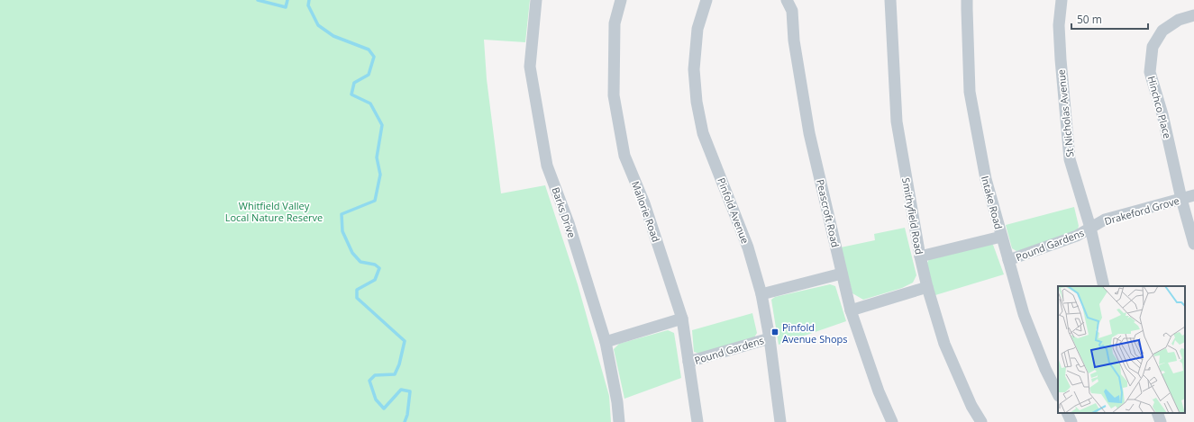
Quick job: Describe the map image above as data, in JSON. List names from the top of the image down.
{
  "streets": {
    "street": [
      "Hinchco Place",
      "St Nicholas Avenue",
      "Intake Road",
      "Pinfold Avenue",
      "Drakeford Grove",
      "Mallorie Road",
      "Barks Drive",
      "Peascroft Road",
      "Smithyfield Road",
      "Pound Gardens"
    ]
  },
  "crossings": [
    ["Hinchco Place", "Drakeford Grove"],
    ["St Nicholas Avenue", "Drakeford Grove"],
    ["St Nicholas Avenue", "Pound Gardens"],
    ["Intake Road", "Pound Gardens"],
    ["Pinfold Avenue", "Pound Gardens"],
    ["Drakeford Grove", "Pound Gardens"],
    ["Mallorie Road", "Pound Gardens"]
  ],
  "parks": ["Whitfield Valley Local Nature Reserve"],
  "places": {
    "transit": ["Pinfold Avenue Shops"]
  },
  "scale_bar": "50 m"
}
